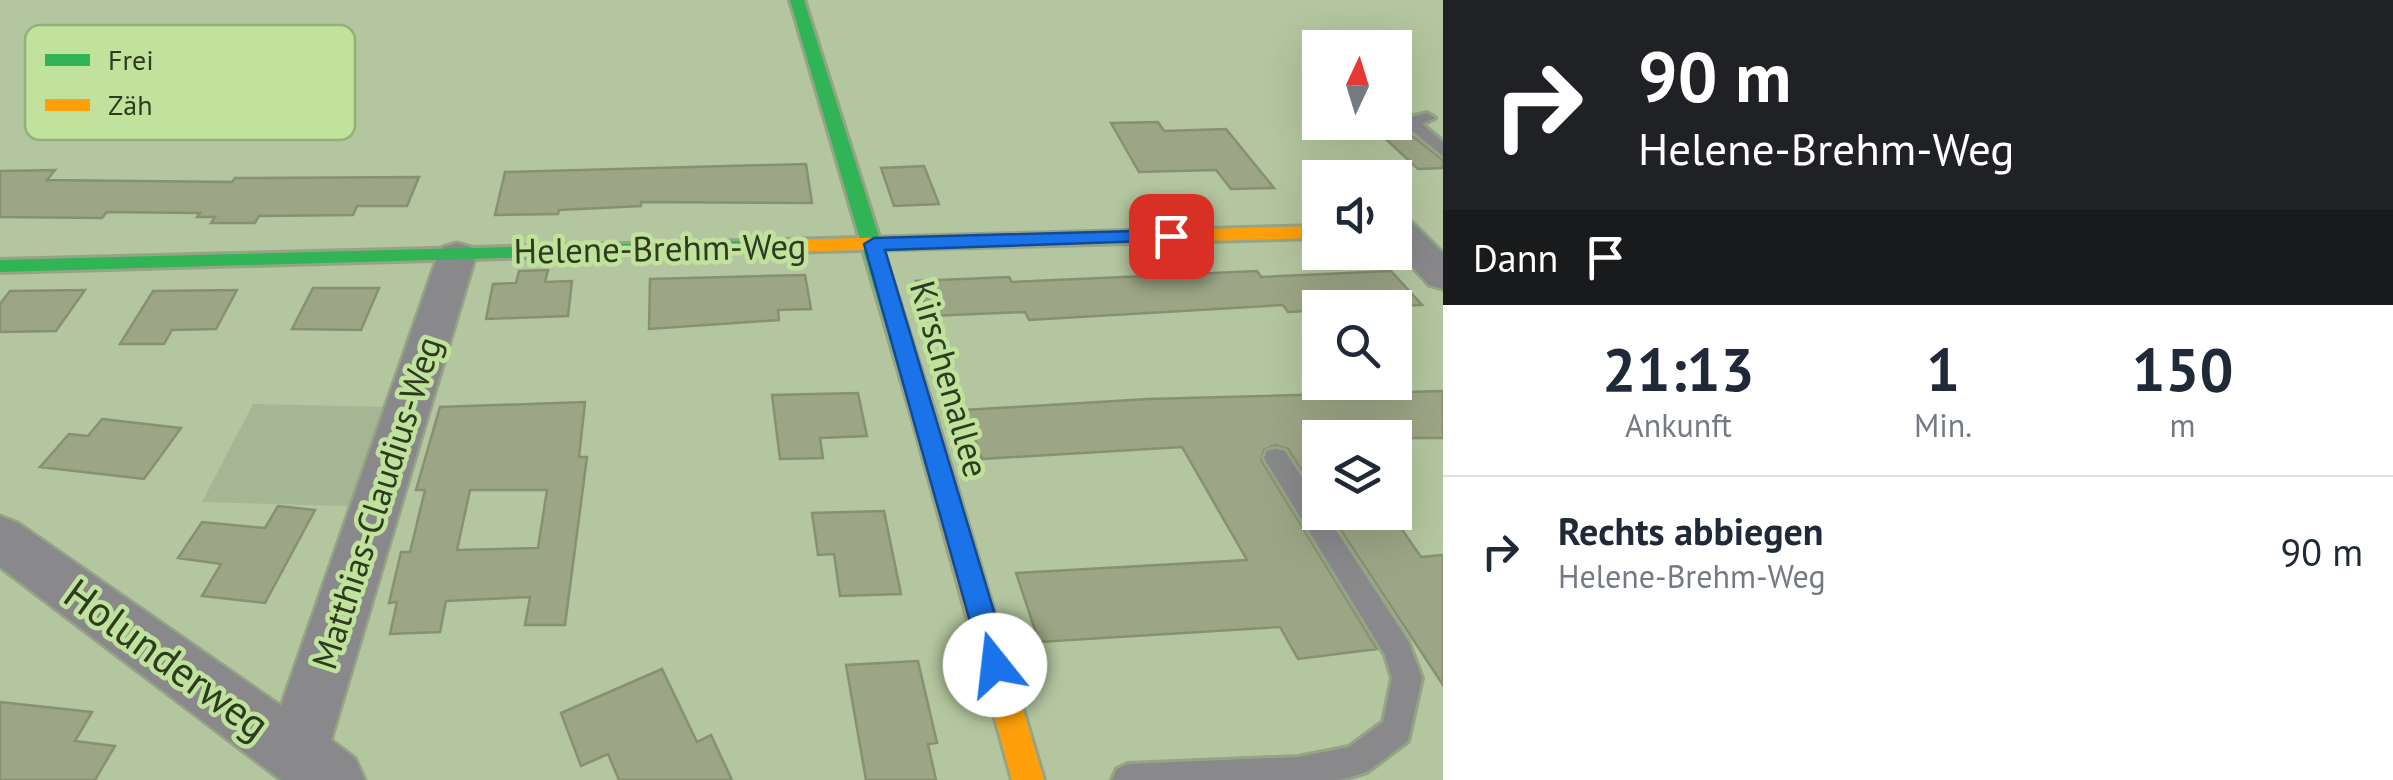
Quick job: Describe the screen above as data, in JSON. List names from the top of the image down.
{
  "streets": {
    "street": [
      "Helene-Brehm-Weg",
      "Kirschenallee",
      "Matthias-Claudius-Weg",
      "Holunderweg"
    ]
  },
  "crossings": [
    ["Helene-Brehm-Weg", "Kirschenallee"],
    ["Helene-Brehm-Weg", "Matthias-Claudius-Weg"],
    ["Matthias-Claudius-Weg", "Holunderweg"]
  ],
  "legend": ["Frei", "Zäh"],
  "north": "top",
  "page": {
    "turn": ["90 m", "Helene-Brehm-Weg"],
    "then": "Dann",
    "eta": [
      "21:13",
      "Ankunft",
      "1",
      "Min.",
      "150",
      "m"
    ],
    "list": [
      {
        "name": "Rechts abbiegen",
        "note": "Helene-Brehm-Weg",
        "value": "90 m"
      }
    ]
  }
}
